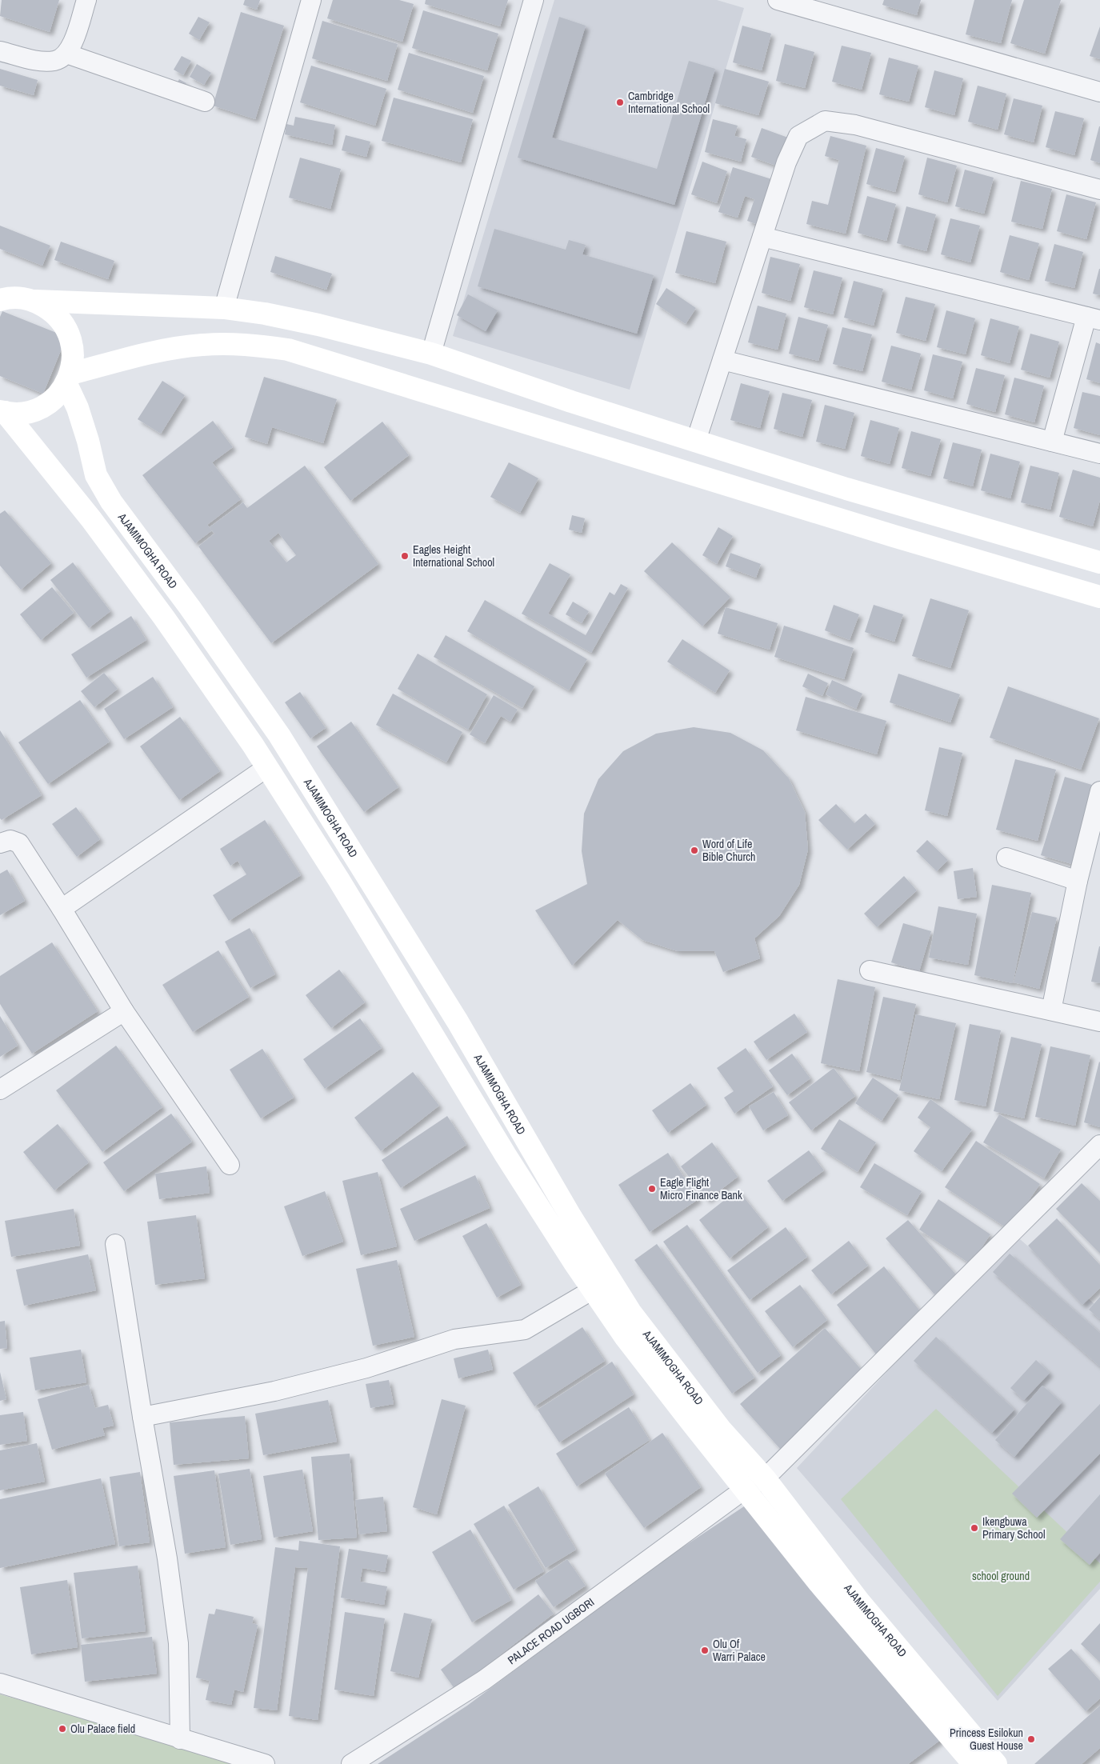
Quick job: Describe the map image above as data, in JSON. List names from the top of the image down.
{
  "streets": {
    "main road": ["AJAMIMOGHA ROAD"],
    "street": ["PALACE ROAD UGBORI"]
  },
  "crossings": [
    ["AJAMIMOGHA ROAD", "PALACE ROAD UGBORI"]
  ],
  "parks": ["school ground"],
  "places": [
    "Cambridge International School",
    "Eagles Height International School",
    "Word of Life Bible Church",
    "Eagle Flight Micro Finance Bank",
    "Ikengbuwa Primary School",
    "Olu Of Warri Palace",
    "Olu Palace field",
    "Princess Esilokun Guest House"
  ]
}
